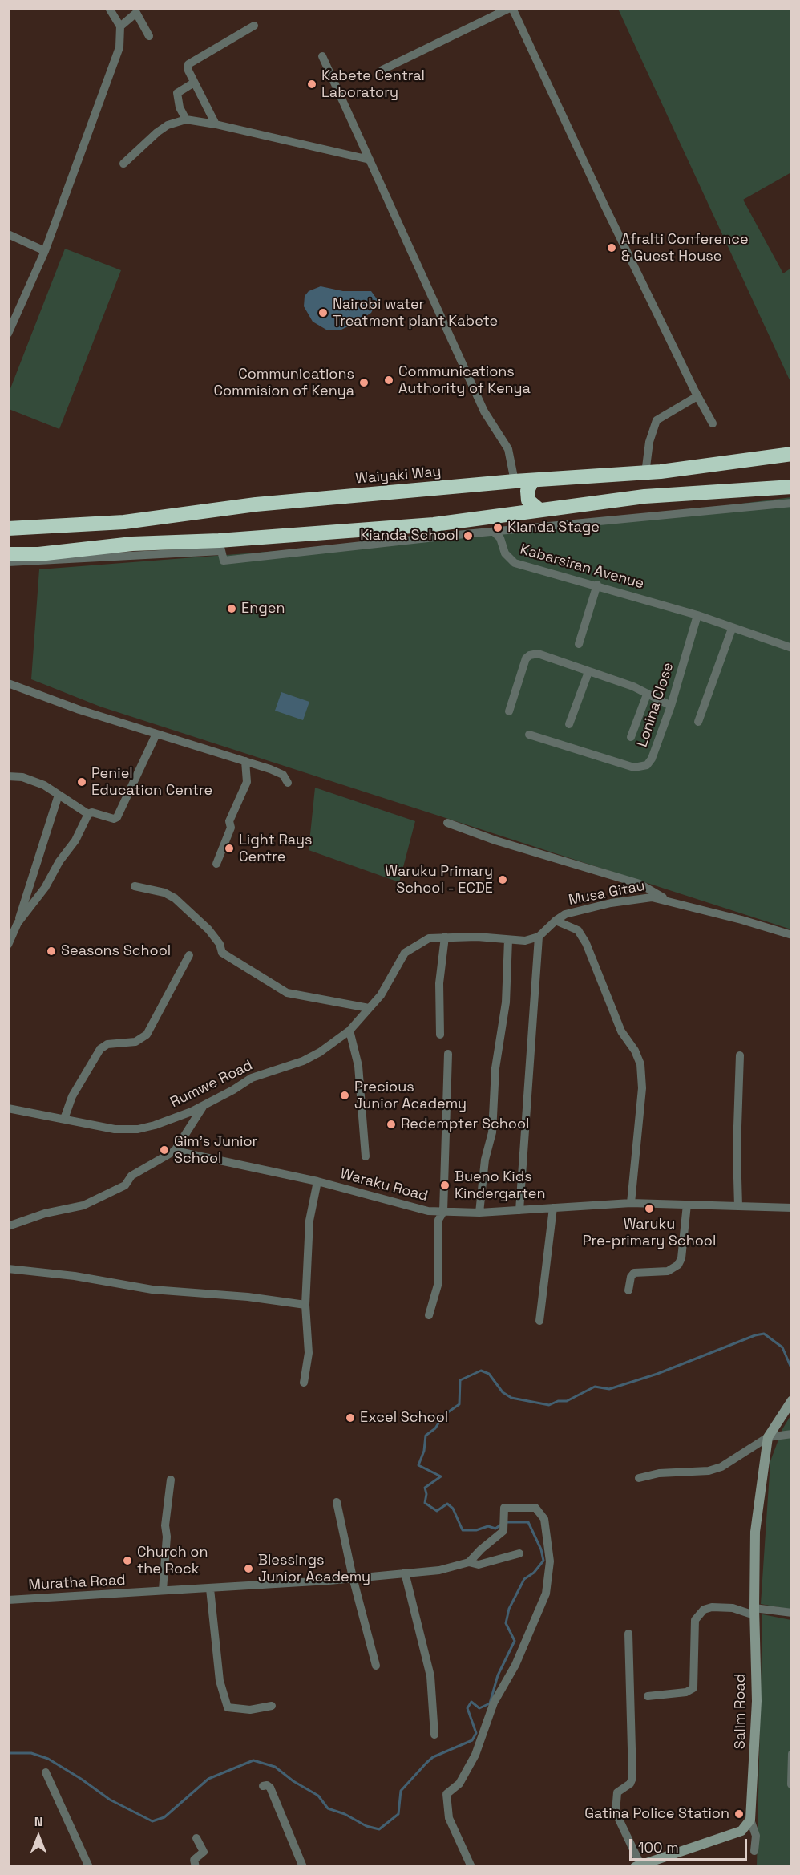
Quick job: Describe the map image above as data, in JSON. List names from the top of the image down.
{
  "streets": {
    "highway": ["Waiyaki Way"],
    "street": [
      "Kabarsiran Avenue",
      "Lonina Close",
      "Musa Gitau",
      "Rumwe Road",
      "Waraku Road",
      "Muratha Road",
      "Salim Road"
    ]
  },
  "crossings": [
    ["Kabarsiran Avenue", "Lonina Close"]
  ],
  "places": [
    "Kabete Central Laboratory",
    "Afralti Conference & Guest House",
    "Nairobi water Treatment plant Kabete",
    "Communications Authority of Kenya",
    "Communications Commision of Kenya",
    "Kianda Stage",
    "Kianda School",
    "Engen",
    "Peniel Education Centre",
    "Light Rays Centre",
    "Waruku Primary School - ECDE",
    "Seasons School",
    "Precious Junior Academy",
    "Redempter School",
    "Gim's Junior School",
    "Bueno Kids Kindergarten",
    "Waruku Pre-primary School",
    "Excel School",
    "Church on the Rock",
    "Blessings Junior Academy",
    "Gatina Police Station"
  ],
  "scale_bar": "100 m",
  "north": "top"
}
